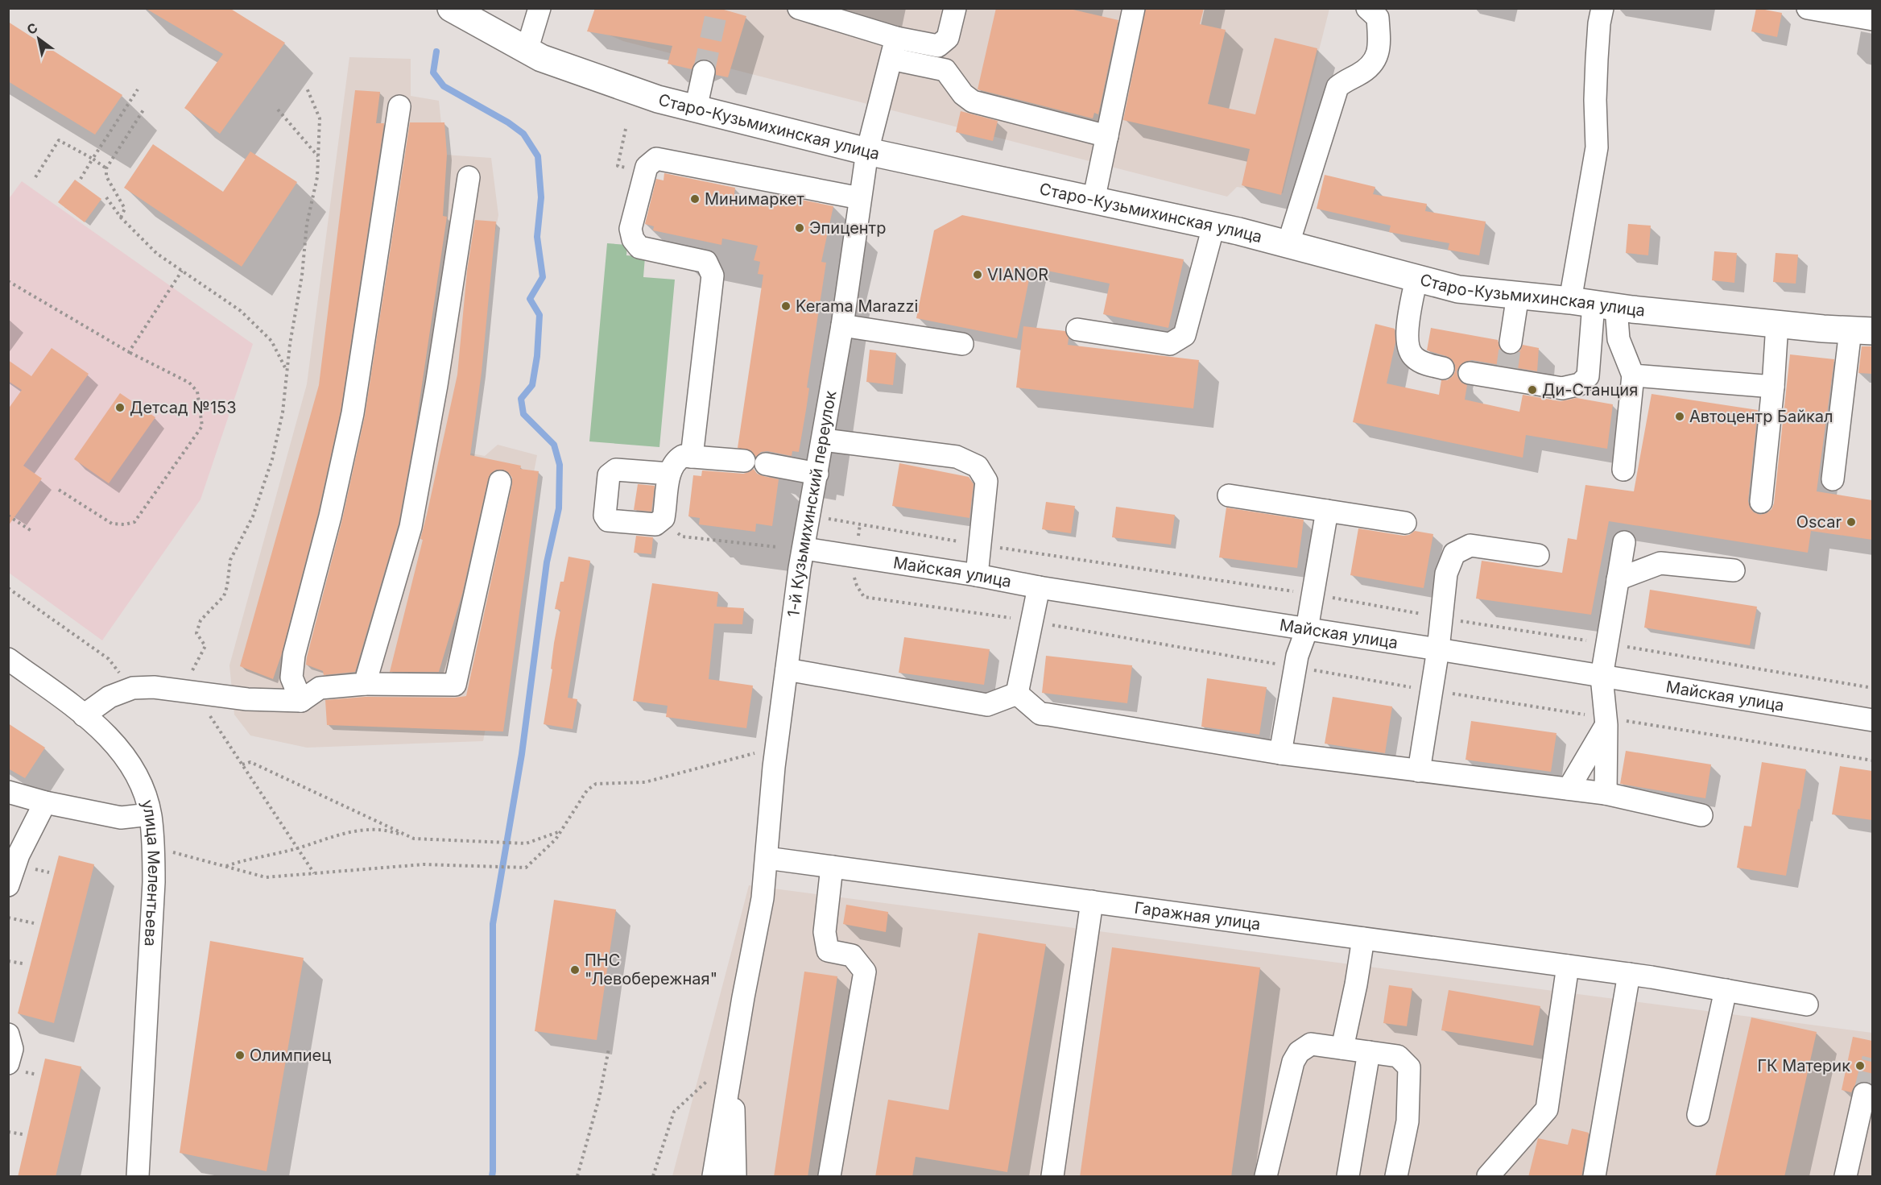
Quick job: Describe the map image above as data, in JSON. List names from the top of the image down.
{
  "streets": {
    "main road": ["Старо-Кузьмихинская улица"],
    "street": [
      "1-й Кузьмихинский переулок",
      "Майская улица",
      "улица Мелентьева",
      "Гаражная улица"
    ]
  },
  "crossings": [
    ["Старо-Кузьмихинская улица", "1-й Кузьмихинский переулок"],
    ["1-й Кузьмихинский переулок", "Майская улица"],
    ["1-й Кузьмихинский переулок", "Гаражная улица"]
  ],
  "places": [
    "Минимаркет",
    "Эпицентр",
    "VIANOR",
    "Kerama Marazzi",
    "Ди-Станция",
    "Детсад №153",
    "Автоцентр Байкал",
    "Oscar",
    "ПНС \"Левобережная\"",
    "Олимпиец",
    "ГК Материк"
  ],
  "north": "top left"
}
